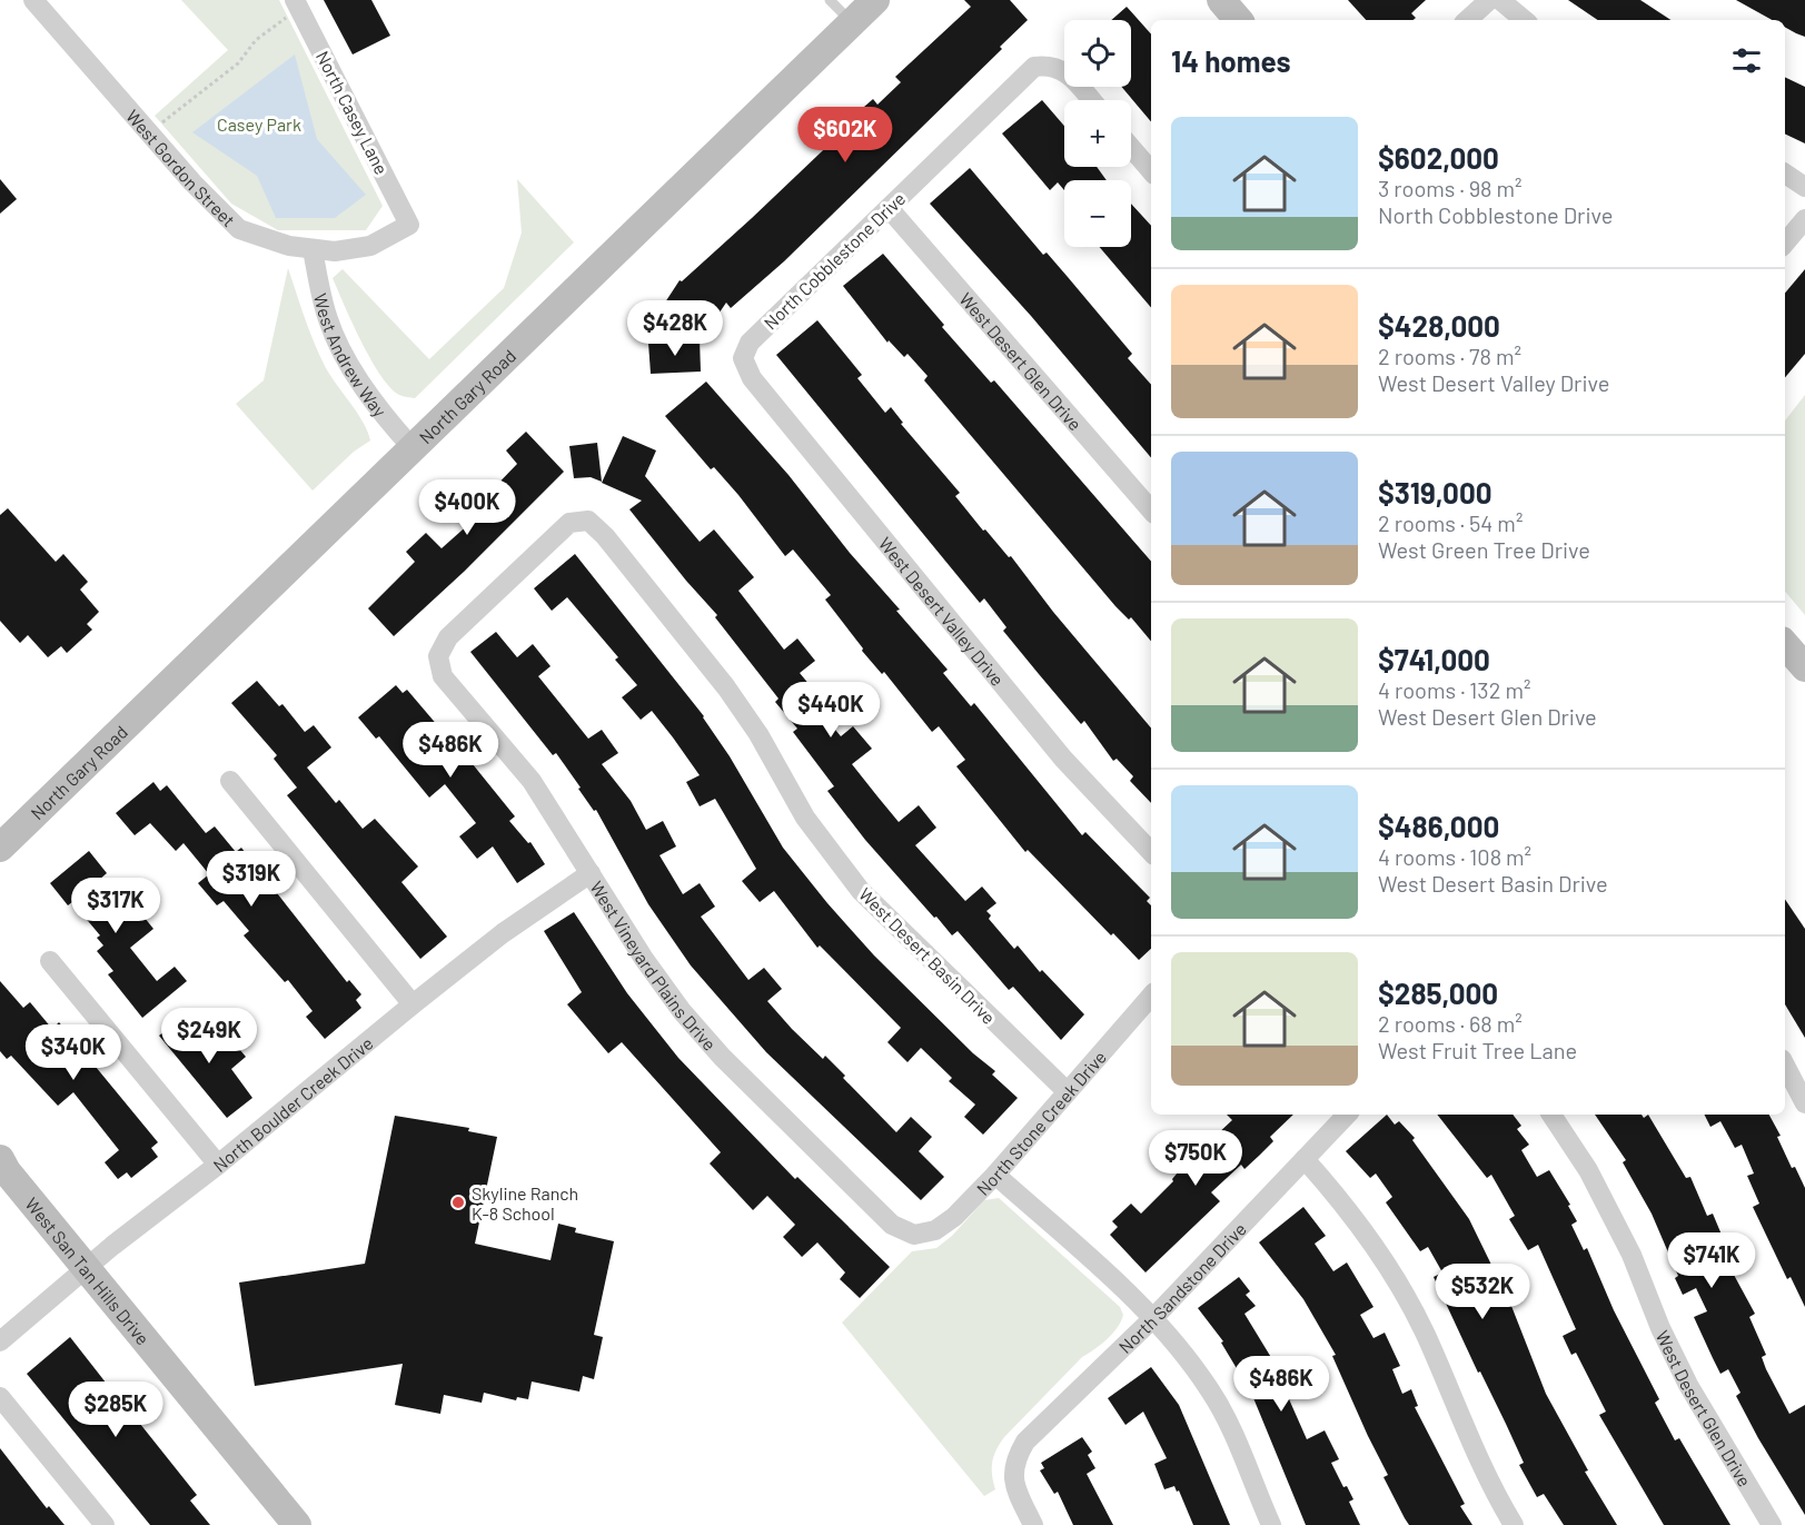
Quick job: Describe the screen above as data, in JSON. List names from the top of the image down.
{
  "streets": {
    "main road": ["North Gary Road", "West San Tan Hills Drive"],
    "street": [
      "North Casey Lane",
      "West Gordon Street",
      "North Cobblestone Drive",
      "West Andrew Way",
      "West Desert Glen Drive",
      "West Desert Valley Drive",
      "West Desert Basin Drive",
      "West Vineyard Plains Drive",
      "North Boulder Creek Drive",
      "North Stone Creek Drive",
      "North Sandstone Drive"
    ]
  },
  "crossings": [
    ["North Casey Lane", "West Gordon Street"],
    ["West Gordon Street", "West Andrew Way"],
    ["North Cobblestone Drive", "West Desert Glen Drive"],
    ["North Cobblestone Drive", "West Desert Valley Drive"],
    ["West Andrew Way", "North Gary Road"],
    ["West Desert Basin Drive", "West Vineyard Plains Drive"],
    ["West Desert Basin Drive", "North Stone Creek Drive"],
    ["West Vineyard Plains Drive", "North Boulder Creek Drive"],
    ["West Vineyard Plains Drive", "North Stone Creek Drive"],
    ["North Boulder Creek Drive", "West San Tan Hills Drive"]
  ],
  "parks": ["Casey Park"],
  "places": ["Skyline Ranch K-8 School"],
  "page": {
    "map_buttons": ["+", "−"],
    "heading": "14 homes",
    "list": [
      {
        "name": "$602,000",
        "note": "3 rooms · 98 m² · North Cobblestone Drive"
      },
      {
        "name": "$428,000",
        "note": "2 rooms · 78 m² · West Desert Valley Drive"
      },
      {
        "name": "$319,000",
        "note": "2 rooms · 54 m² · West Green Tree Drive"
      },
      {
        "name": "$741,000",
        "note": "4 rooms · 132 m² · West Desert Glen Drive"
      },
      {
        "name": "$486,000",
        "note": "4 rooms · 108 m² · West Desert Basin Drive"
      },
      {
        "name": "$285,000",
        "note": "2 rooms · 68 m² · West Fruit Tree Lane"
      }
    ],
    "price": [
      "$602K",
      "$428K",
      "$400K",
      "$440K",
      "$486K",
      "$319K",
      "$317K",
      "$249K",
      "$340K",
      "$750K",
      "$741K",
      "$532K",
      "$486K",
      "$285K"
    ]
  }
}
